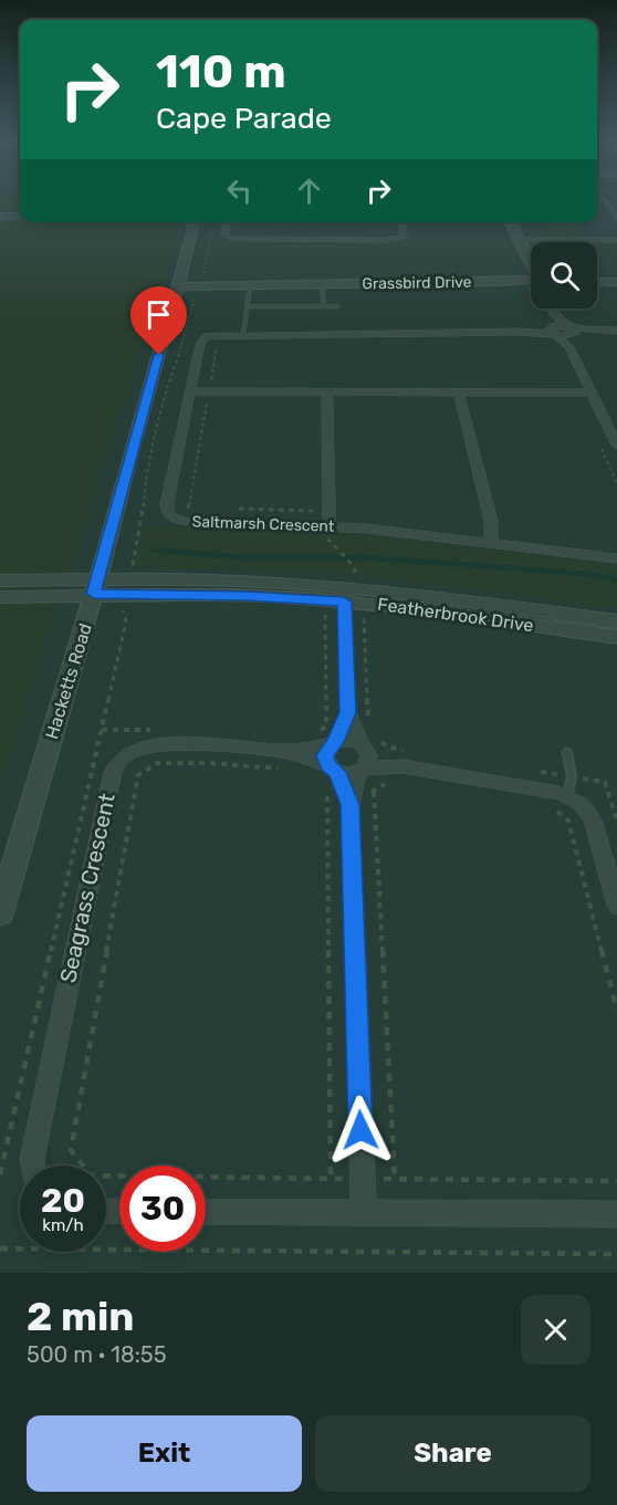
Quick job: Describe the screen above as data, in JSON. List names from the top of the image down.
{
  "streets": {
    "street": [
      "Grassbird Drive",
      "Saltmarsh Crescent",
      "Featherbrook Drive",
      "Hacketts Road",
      "Seagrass Crescent"
    ]
  },
  "crossings": [
    ["Grassbird Drive", "Hacketts Road"],
    ["Featherbrook Drive", "Hacketts Road"]
  ],
  "page": {
    "turn": ["110 m", "Cape Parade"],
    "speed": "20 km/h",
    "limit": "30",
    "heading": ["2 min", "500 m · 18:55"],
    "buttons": ["Exit", "Share"]
  }
}
